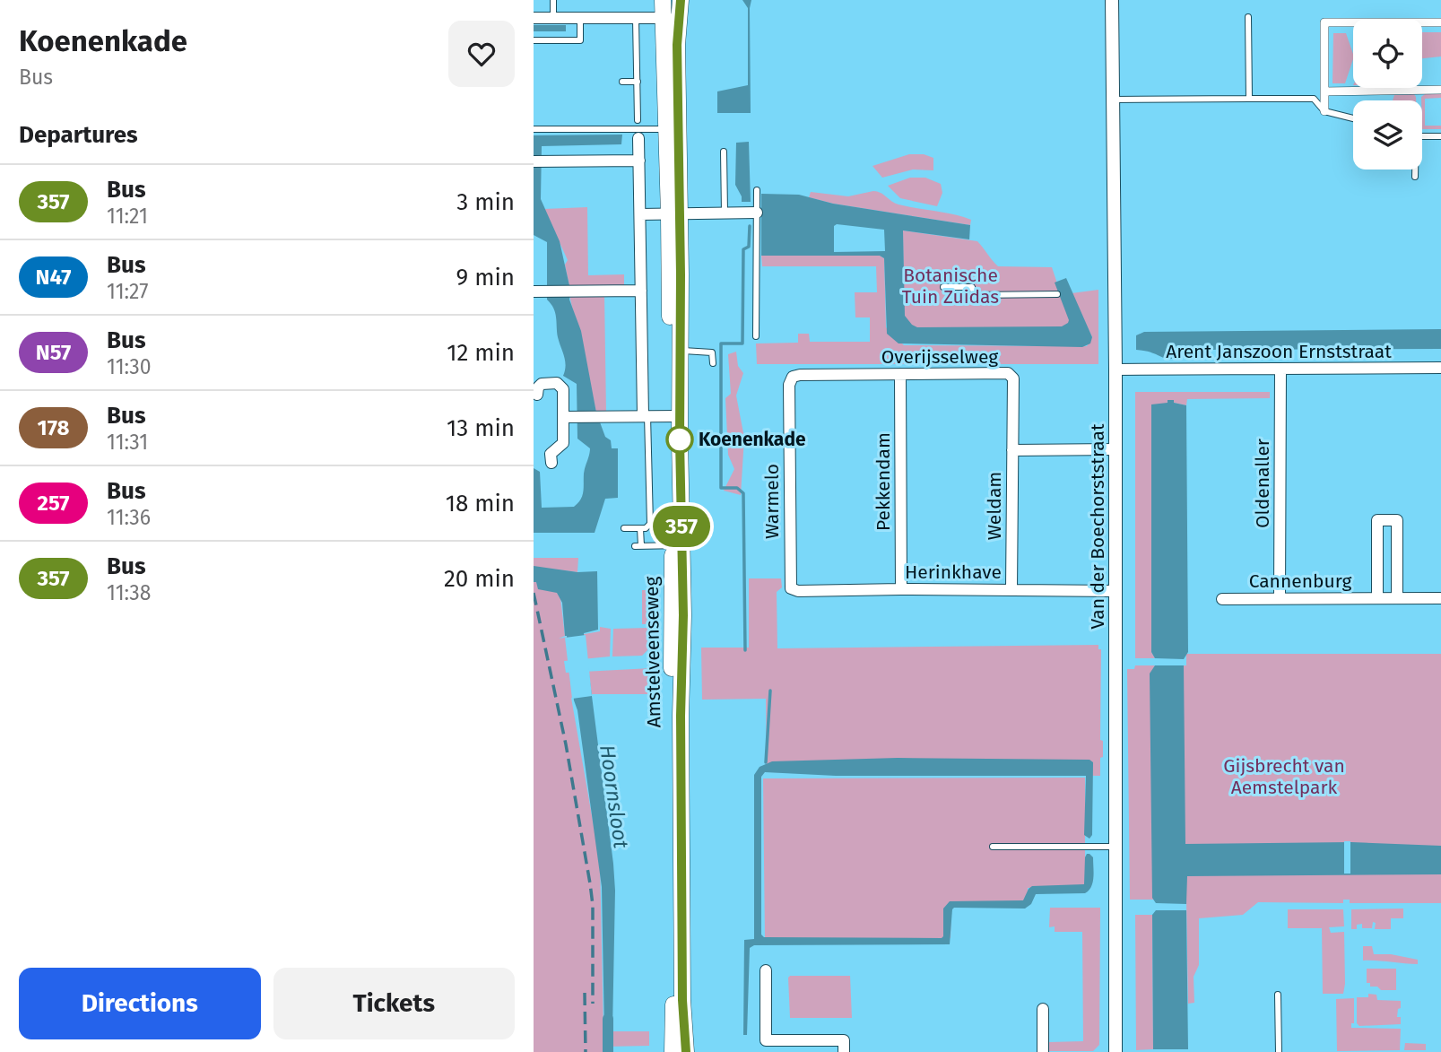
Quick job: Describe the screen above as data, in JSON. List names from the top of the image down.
{
  "streets": {
    "main road": ["Amstelveenseweg"],
    "street": [
      "Arent Janszoon Ernststraat",
      "Overijsselweg",
      "Pekkendam",
      "Oldenaller",
      "Warmelo",
      "Weldam",
      "Van der Boechorststraat",
      "Herinkhave",
      "Cannenburg"
    ]
  },
  "crossings": [
    ["Arent Janszoon Ernststraat", "Oldenaller"],
    ["Arent Janszoon Ernststraat", "Van der Boechorststraat"],
    ["Overijsselweg", "Pekkendam"],
    ["Overijsselweg", "Warmelo"],
    ["Overijsselweg", "Weldam"],
    ["Pekkendam", "Herinkhave"],
    ["Oldenaller", "Cannenburg"],
    ["Warmelo", "Herinkhave"],
    ["Weldam", "Van der Boechorststraat"],
    ["Weldam", "Herinkhave"],
    ["Van der Boechorststraat", "Herinkhave"]
  ],
  "water": ["Hoornsloot"],
  "parks": ["Botanische Tuin Zuidas", "Gijsbrecht van Aemstelpark"],
  "places": ["Koenenkade"],
  "lines": ["bus line 357"],
  "page": {
    "heading": [
      ["Koenenkade", "Bus"],
      "Departures"
    ],
    "on_map": "357",
    "list": [
      {
        "mark": "357",
        "name": "Bus",
        "note": "11:21",
        "value": "3 min"
      },
      {
        "mark": "N47",
        "name": "Bus",
        "note": "11:27",
        "value": "9 min"
      },
      {
        "mark": "N57",
        "name": "Bus",
        "note": "11:30",
        "value": "12 min"
      },
      {
        "mark": "178",
        "name": "Bus",
        "note": "11:31",
        "value": "13 min"
      },
      {
        "mark": "257",
        "name": "Bus",
        "note": "11:36",
        "value": "18 min"
      },
      {
        "mark": "357",
        "name": "Bus",
        "note": "11:38",
        "value": "20 min"
      }
    ],
    "buttons": ["Directions", "Tickets"]
  }
}
